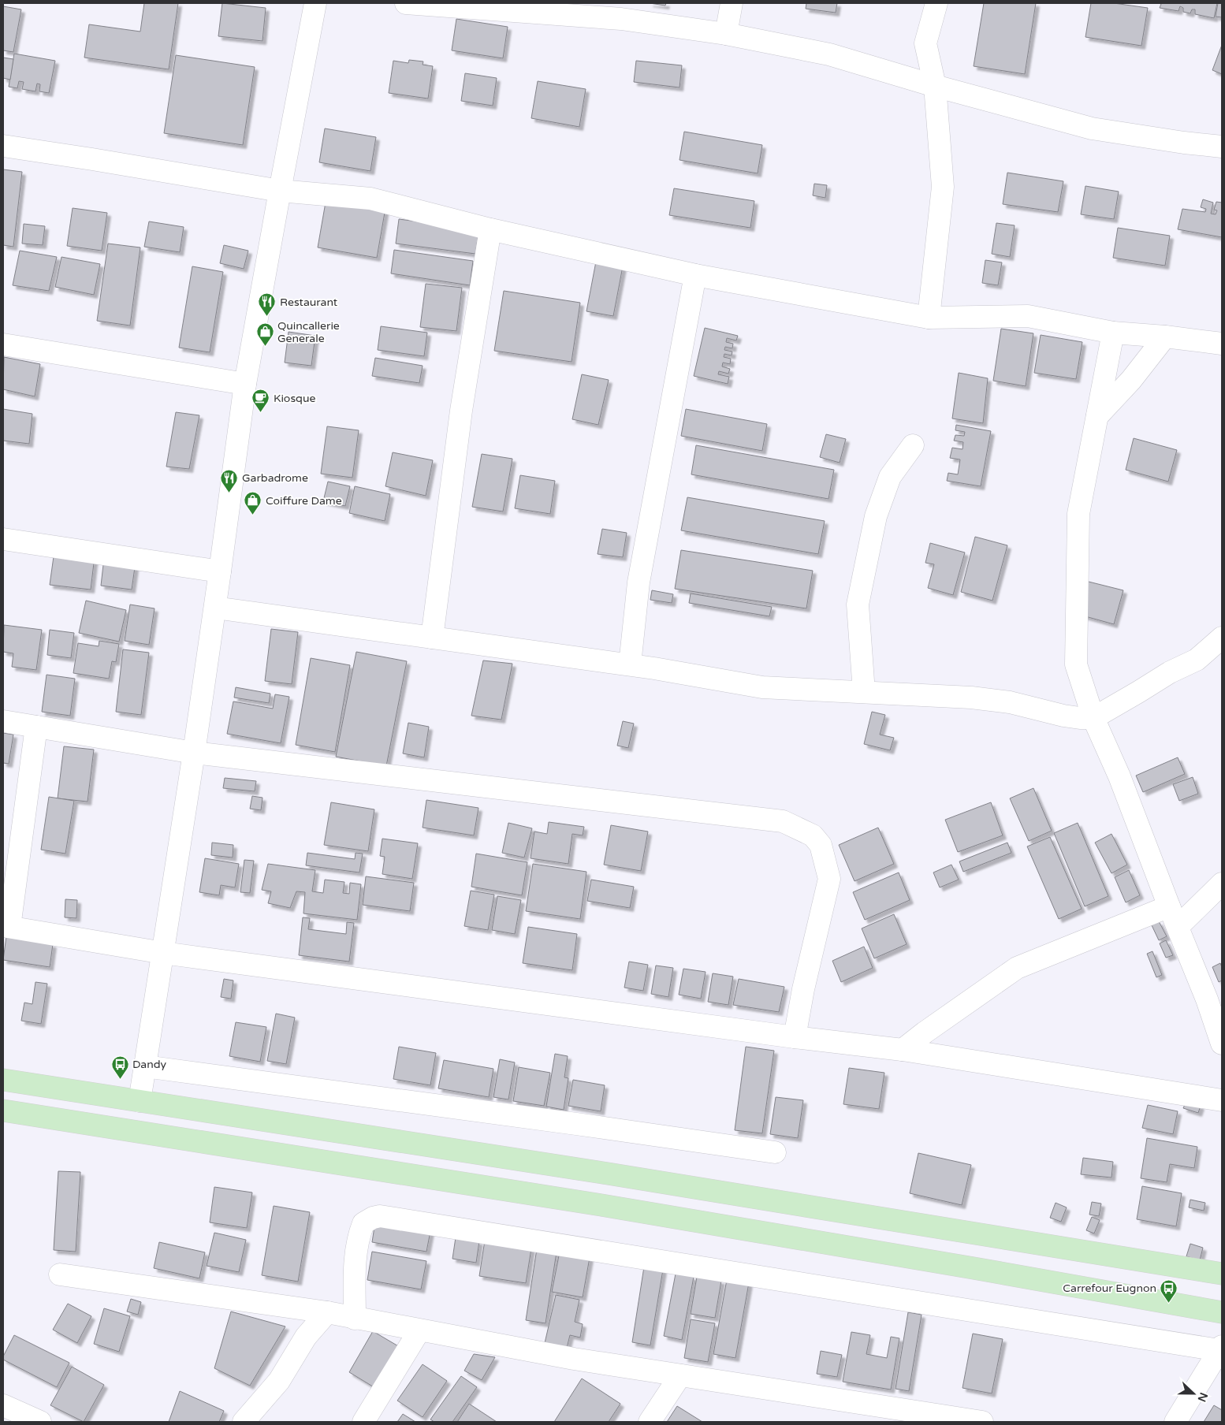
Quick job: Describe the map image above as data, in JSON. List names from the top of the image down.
{
  "places": {
    "restaurant": ["Restaurant", "Garbadrome"],
    "shop": ["Quincallerie Generale", "Coiffure Dame"],
    "cafe": ["Kiosque"],
    "bus stop": ["Dandy", "Carrefour Eugnon"]
  },
  "north": "right"
}
